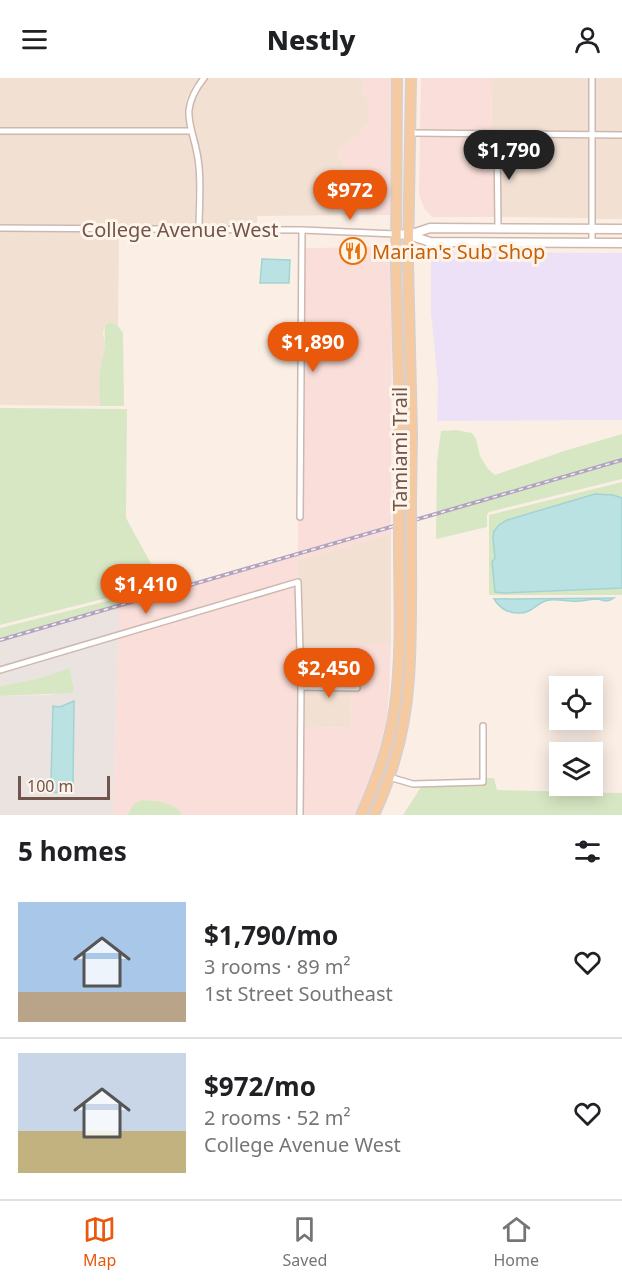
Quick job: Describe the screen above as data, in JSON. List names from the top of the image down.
{
  "streets": {
    "main road": ["Tamiami Trail"],
    "street": ["College Avenue West"]
  },
  "crossings": [
    ["College Avenue West", "Tamiami Trail"]
  ],
  "places": {
    "restaurant": ["Marian's Sub Shop"]
  },
  "scale_bar": "100 m",
  "page": {
    "header": "Nestly",
    "price": [
      "$1,790",
      "$972",
      "$1,890",
      "$1,410",
      "$2,450"
    ],
    "scale": "100 m",
    "heading": "5 homes",
    "list": [
      {
        "name": "$1,790/mo",
        "note": "3 rooms · 89 m² · 1st Street Southeast"
      },
      {
        "name": "$972/mo",
        "note": "2 rooms · 52 m² · College Avenue West"
      }
    ],
    "tabs": ["Map", "Saved", "Home"]
  }
}
